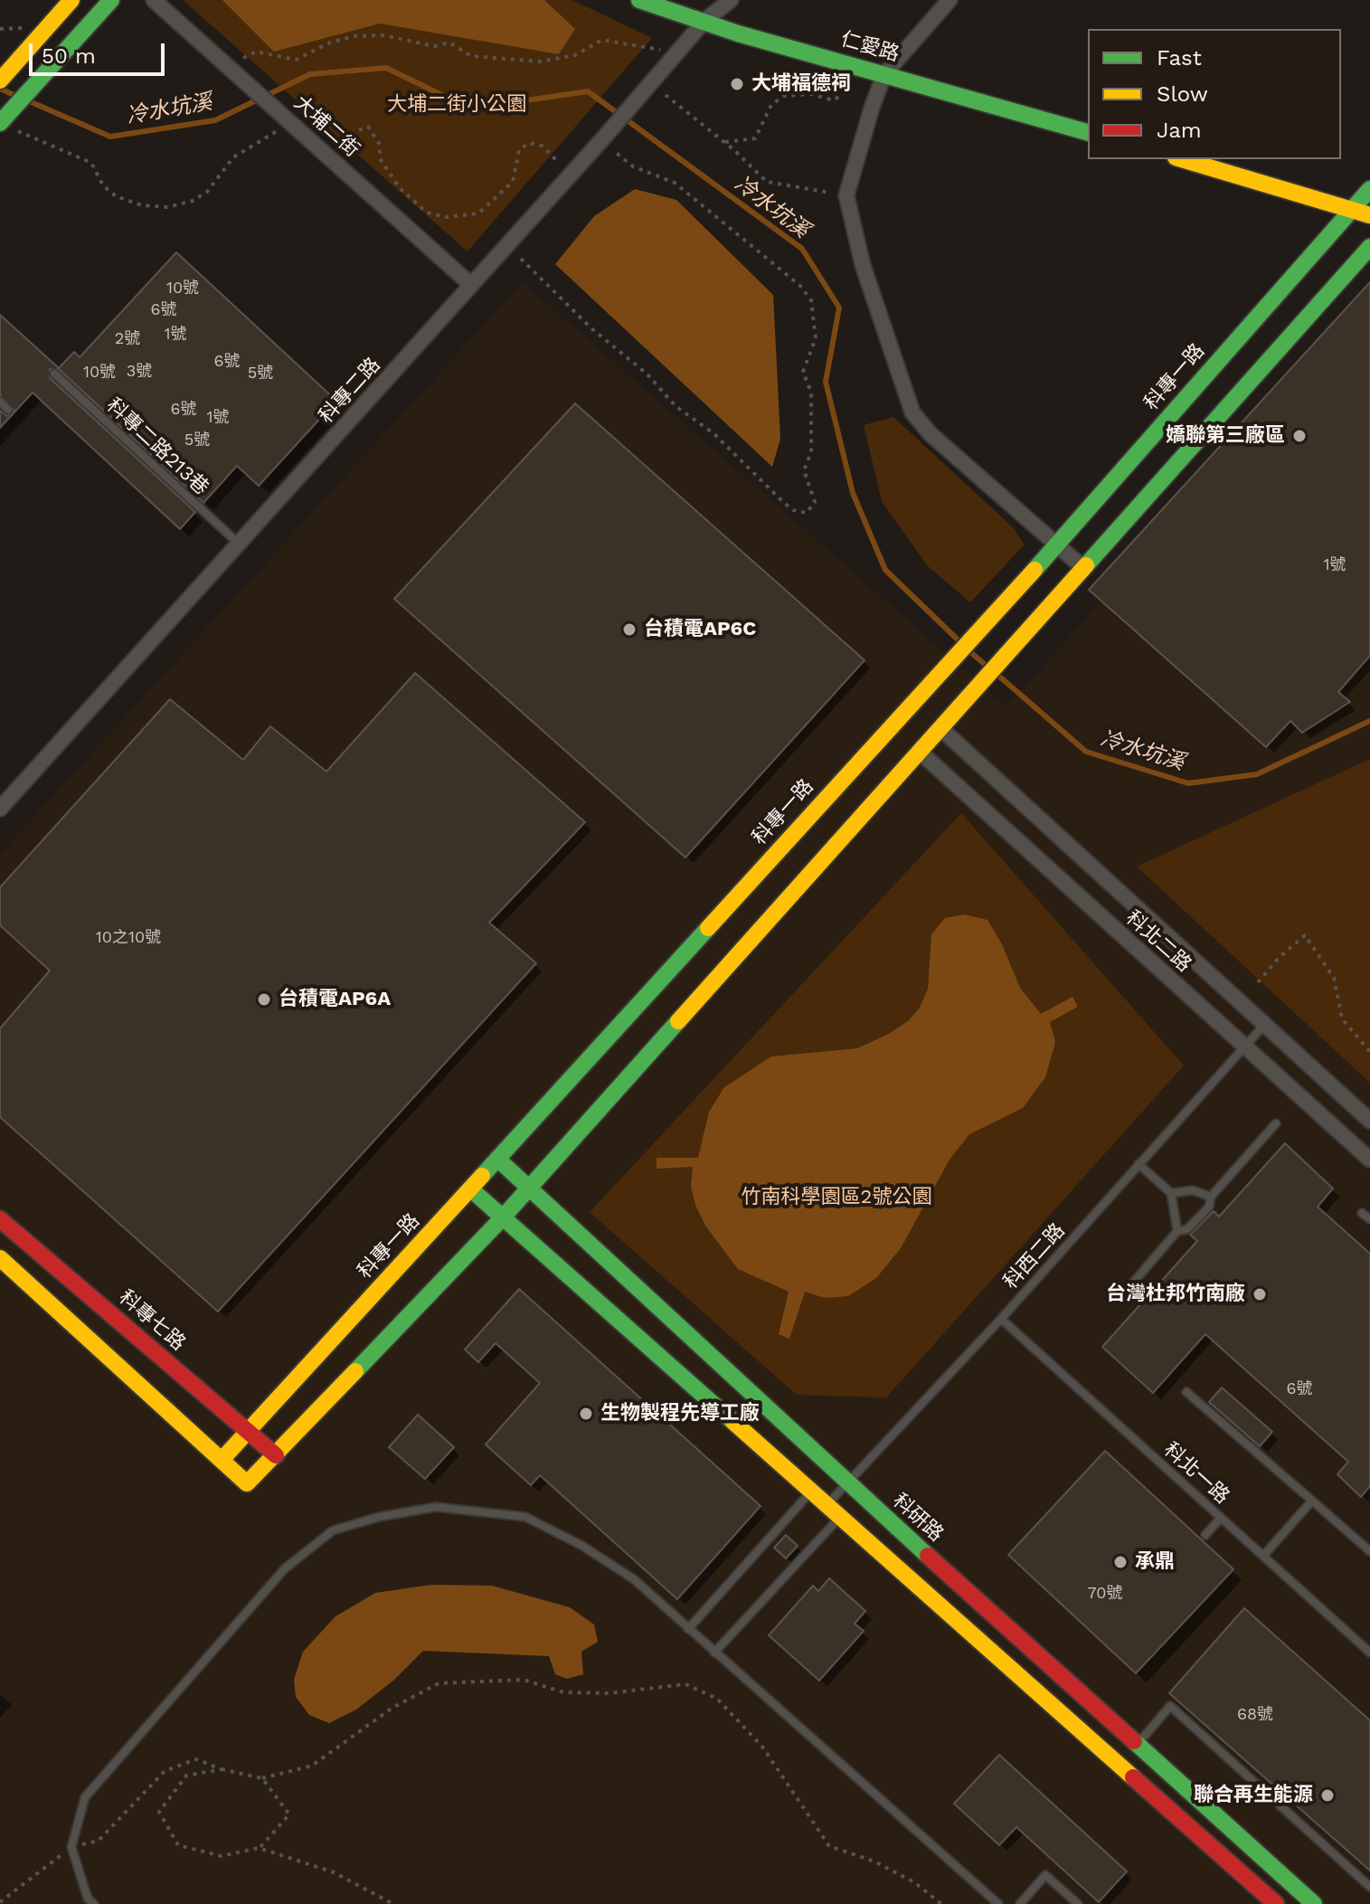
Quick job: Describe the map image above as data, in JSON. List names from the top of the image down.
{
  "streets": {
    "street": [
      "仁愛路",
      "大埔二街",
      "科專一路",
      "科專二路",
      "科北二路",
      "科專七路",
      "科研路"
    ],
    "lane": ["科專二路213巷", "科西二路", "科北一路"]
  },
  "crossings": [
    ["仁愛路", "科專二路"],
    ["大埔二街", "科專二路"],
    ["科專一路", "科北二路"],
    ["科專一路", "科專七路"],
    ["科專一路", "科研路"],
    ["科專二路", "科專二路213巷"],
    ["科北二路", "科西二路"],
    ["科西二路", "科北一路"],
    ["科西二路", "科研路"]
  ],
  "water": ["冷水坑溪"],
  "parks": ["大埔二街小公園", "竹南科學園區2號公園"],
  "places": [
    "大埔福德祠",
    "嬌聯第三廠區",
    "台積電AP6C",
    "台積電AP6A",
    "台灣杜邦竹南廠",
    "生物製程先導工廠",
    "承鼎",
    "聯合再生能源"
  ],
  "house_numbers": [
    "10號",
    "6號",
    "1號",
    "2號",
    "6號",
    "3號",
    "10號",
    "5號",
    "6號",
    "1號",
    "5號",
    "1號",
    "10之10號",
    "6號",
    "70號",
    "68號"
  ],
  "legend": ["Fast", "Slow", "Jam"],
  "scale_bar": "50 m"
}
